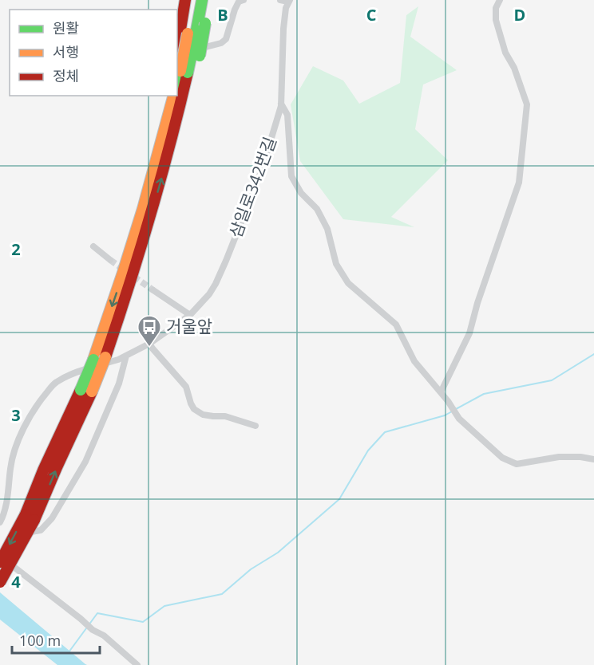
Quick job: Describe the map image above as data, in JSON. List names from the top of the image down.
{
  "streets": {
    "street": ["삼일로342번길"]
  },
  "places": {
    "bus stop": ["거울앞"]
  },
  "legend": ["원활", "서행", "정체"],
  "scale_bar": "100 m",
  "grid": {
    "columns": ["B", "C", "D"],
    "rows": ["2", "3", "4"]
  }
}
